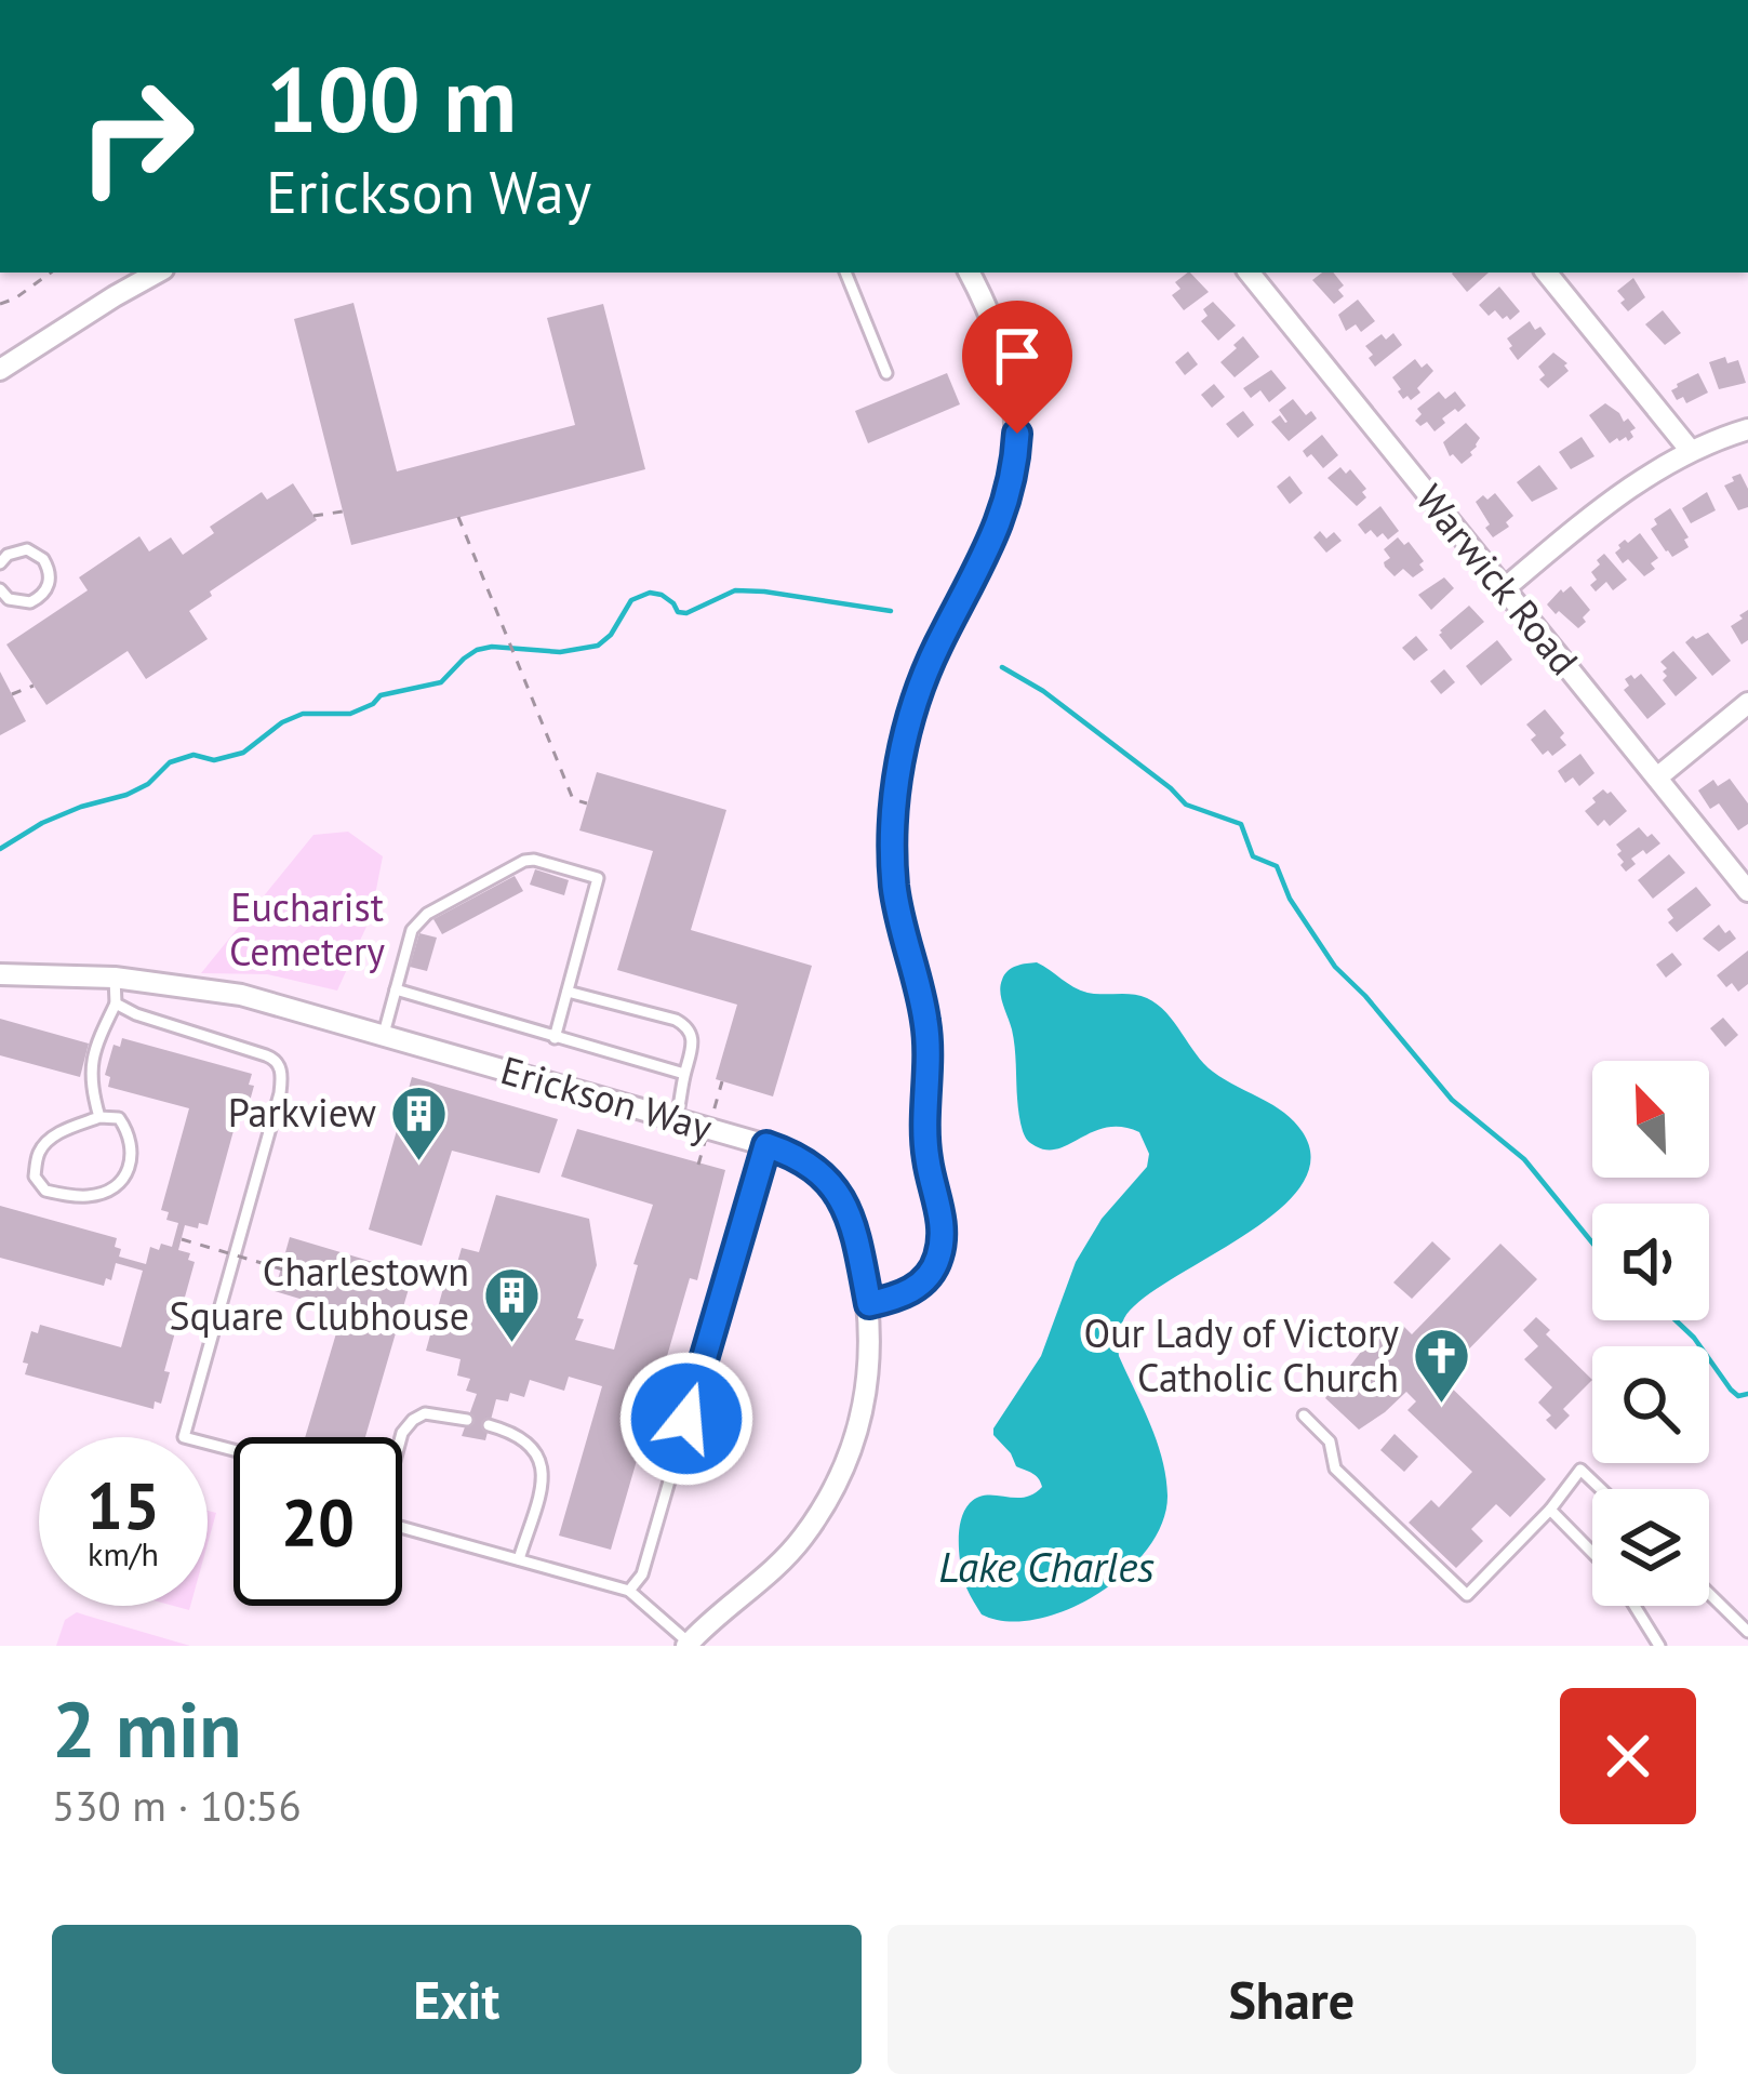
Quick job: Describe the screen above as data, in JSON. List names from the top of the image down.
{
  "streets": {
    "street": ["Warwick Road", "Erickson Way"]
  },
  "water": ["Lake Charles"],
  "parks": ["Eucharist Cemetery"],
  "places": {
    "building": ["Parkview", "Charlestown Square Clubhouse"],
    "church": ["Our Lady of Victory Catholic Church"]
  },
  "north": "top left",
  "page": {
    "turn": ["100 m", "Erickson Way"],
    "speed": "15 km/h",
    "limit": "20",
    "heading": ["2 min", "530 m · 10:56"],
    "buttons": ["Exit", "Share"]
  }
}
